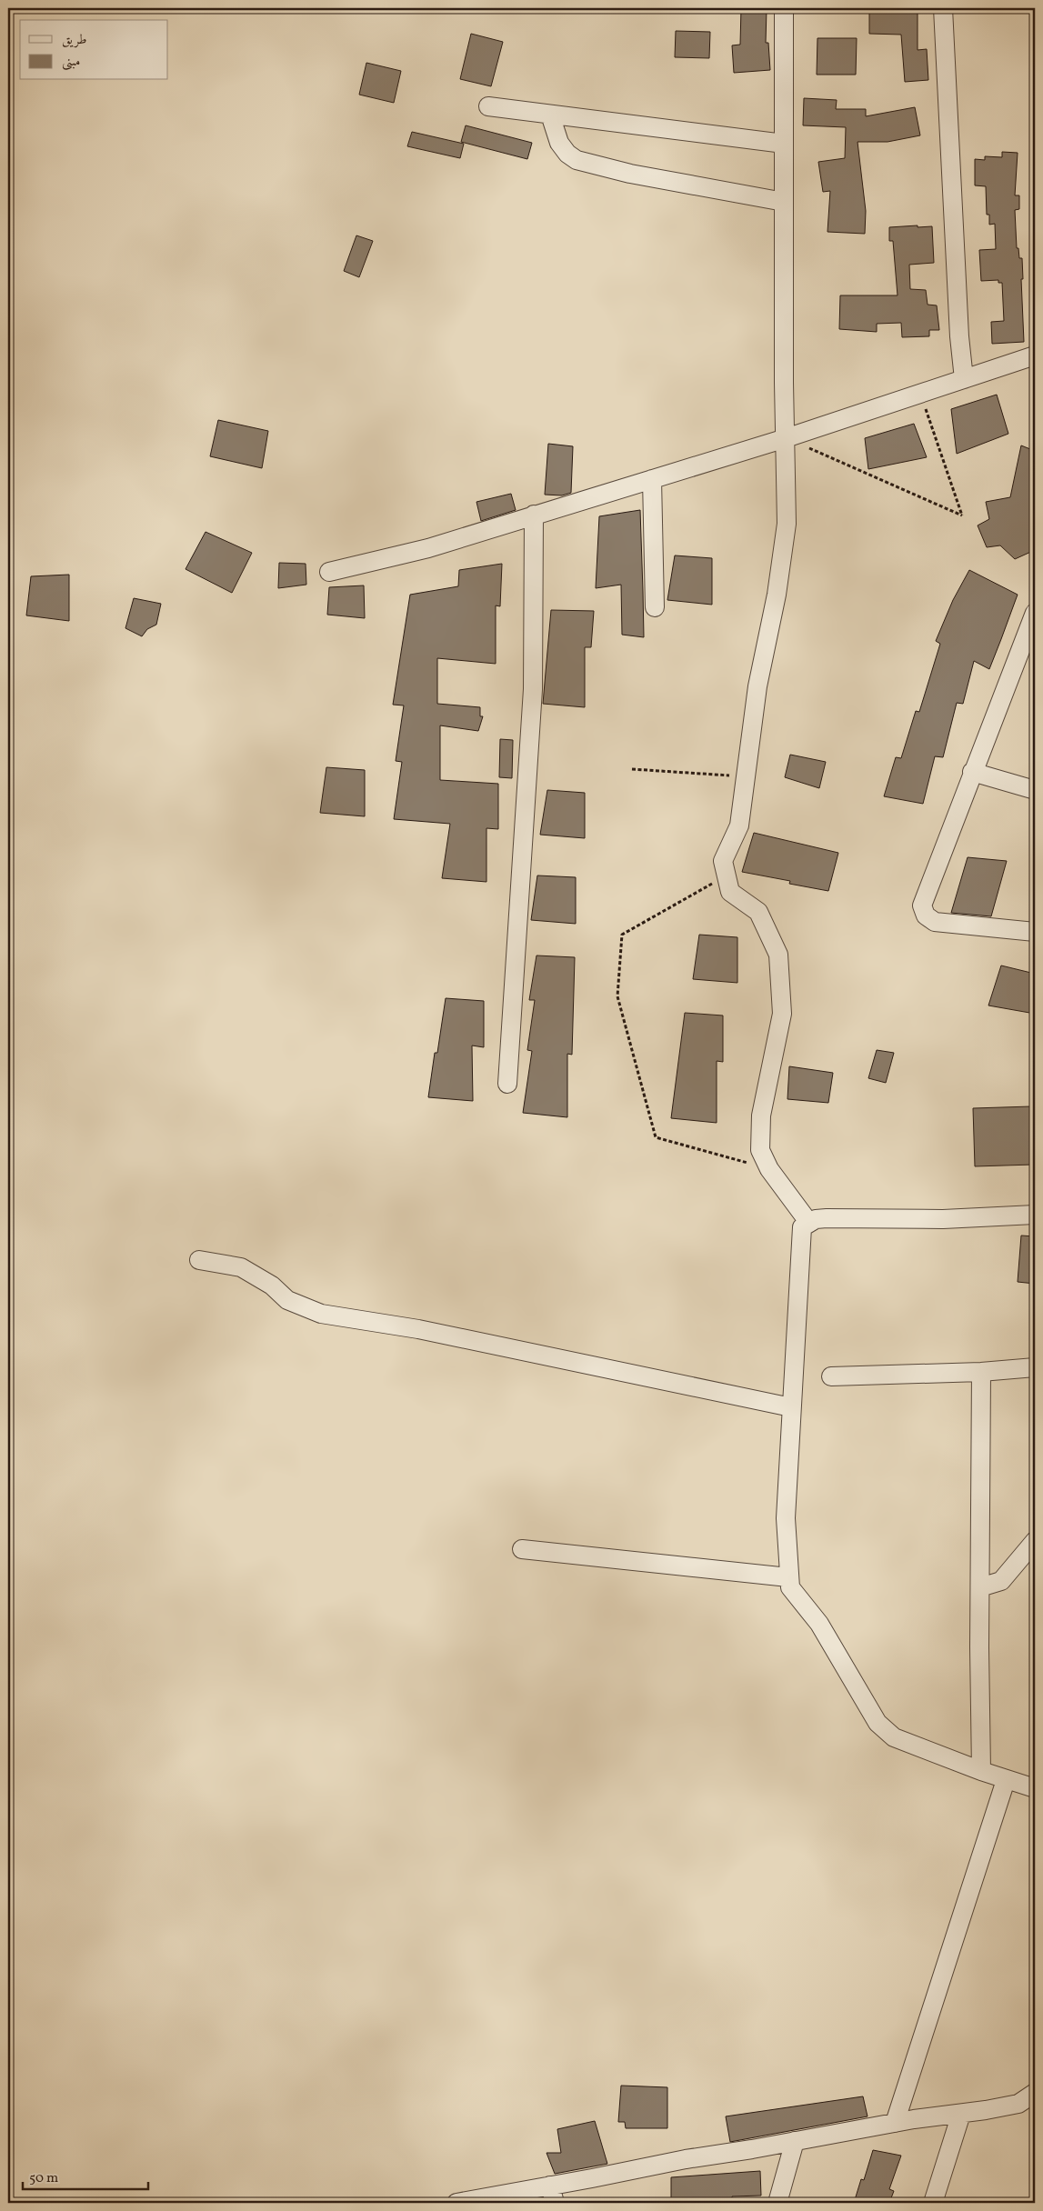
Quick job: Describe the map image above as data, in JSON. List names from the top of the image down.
{
  "legend": ["طريق", "مبنى"],
  "scale_bar": "50 m"
}
